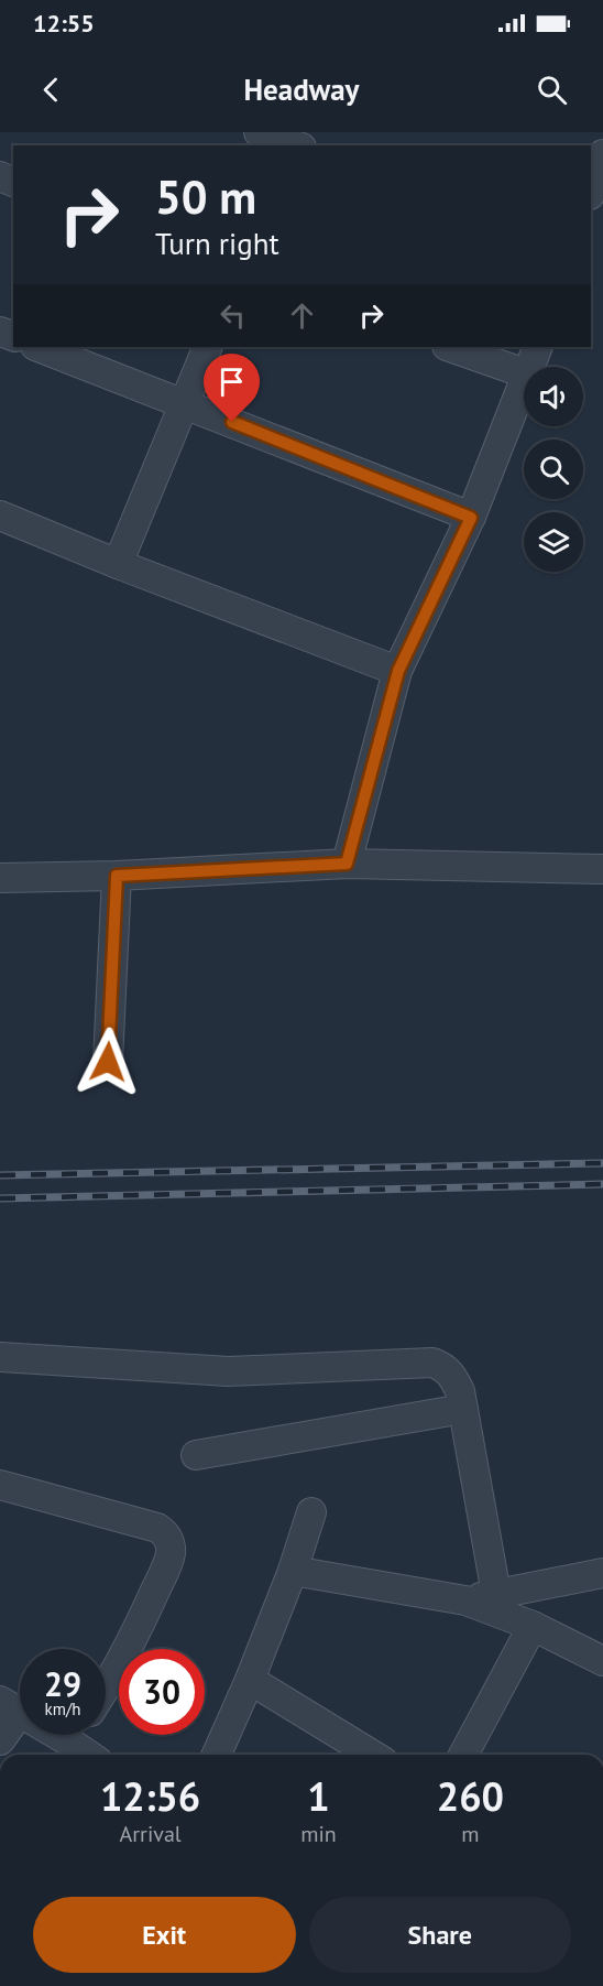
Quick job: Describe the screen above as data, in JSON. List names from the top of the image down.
{
  "page": {
    "status": "12:55",
    "header": "Headway",
    "turn": ["50 m", "Turn right"],
    "speed": "29 km/h",
    "limit": "30",
    "eta": [
      "12:56",
      "Arrival",
      "1",
      "min",
      "260",
      "m"
    ],
    "buttons": ["Exit", "Share"]
  }
}
